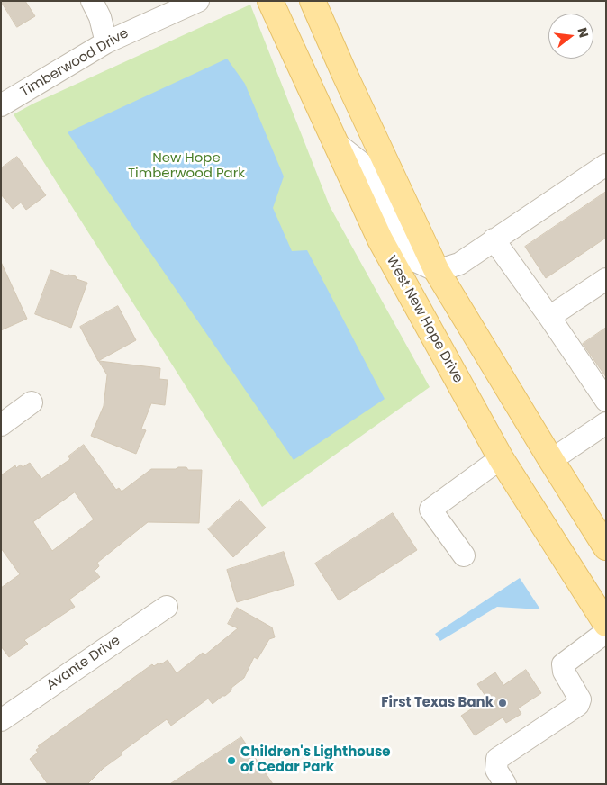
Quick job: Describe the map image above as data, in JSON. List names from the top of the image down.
{
  "streets": {
    "main road": ["West New Hope Drive"],
    "street": ["Timberwood Drive", "Avante Drive"]
  },
  "parks": ["New Hope Timberwood Park"],
  "places": ["First Texas Bank", "Children's Lighthouse of Cedar Park"],
  "north": "right"
}
